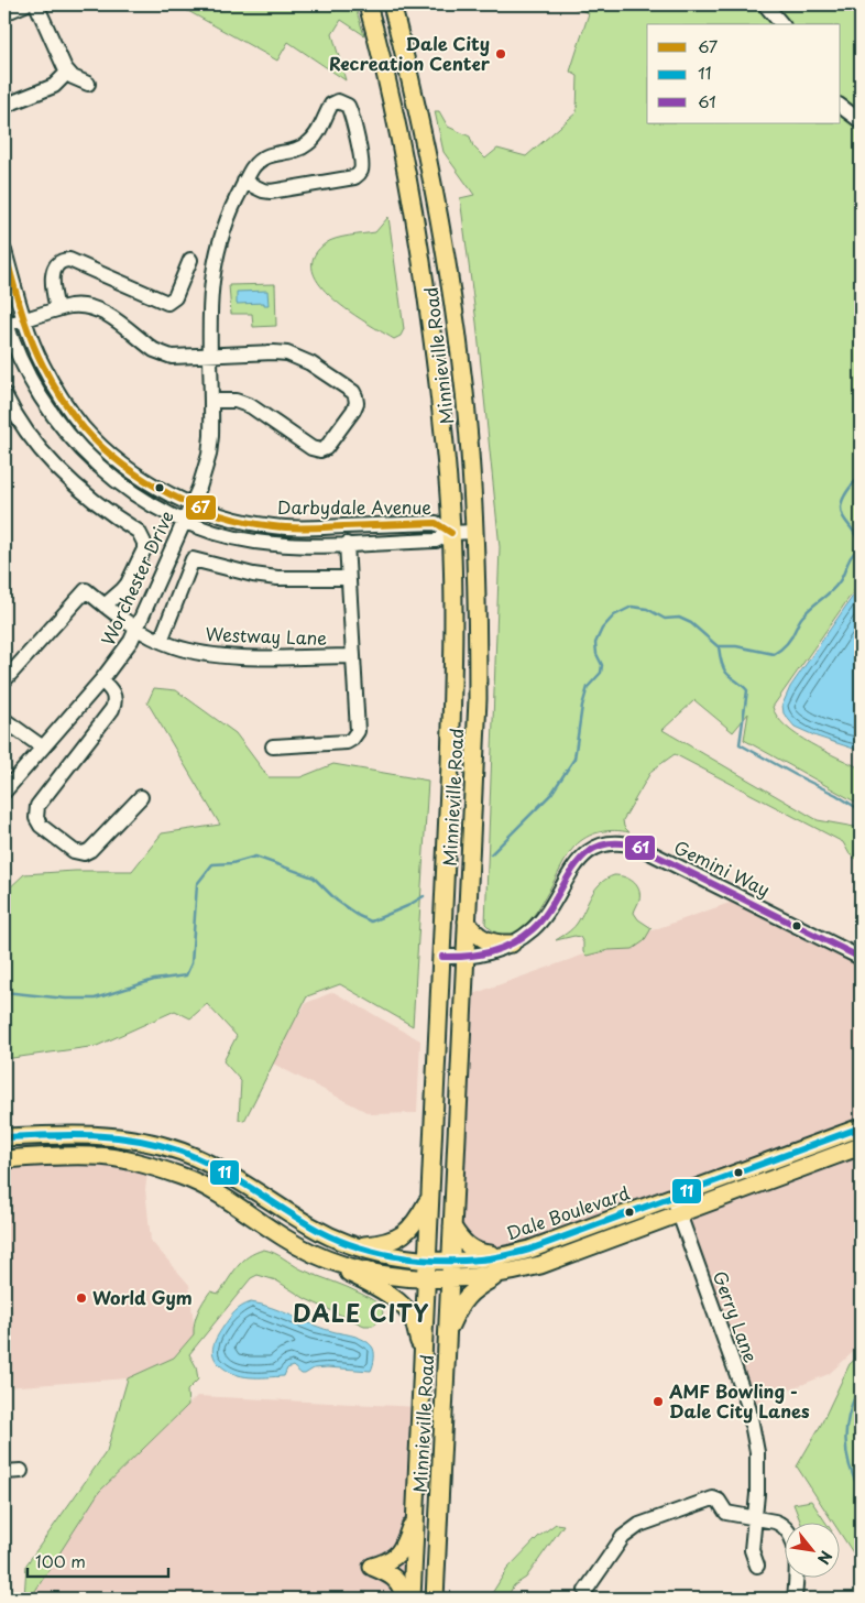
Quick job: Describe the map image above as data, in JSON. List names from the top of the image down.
{
  "streets": {
    "main road": ["Minnieville Road", "Dale Boulevard"],
    "street": [
      "Darbydale Avenue",
      "Worchester Drive",
      "Westway Lane",
      "Gemini Way",
      "Gerry Lane"
    ]
  },
  "crossings": [
    ["Minnieville Road", "Darbydale Avenue"],
    ["Minnieville Road", "Gemini Way"],
    ["Minnieville Road", "Dale Boulevard"],
    ["Darbydale Avenue", "Worchester Drive"],
    ["Worchester Drive", "Westway Lane"],
    ["Dale Boulevard", "Gerry Lane"]
  ],
  "districts": ["DALE CITY"],
  "places": ["Dale City Recreation Center", "World Gym", "AMF Bowling - Dale City Lanes"],
  "lines": ["transit line 67", "transit line 61", "transit line 11"],
  "legend": ["67", "11", "61"],
  "scale_bar": "100 m",
  "north": "bottom right"
}
